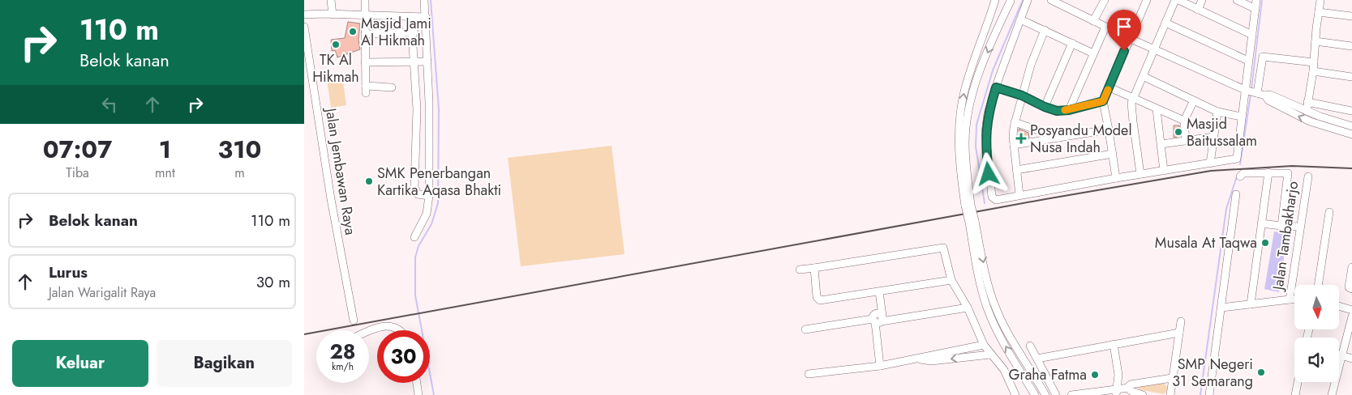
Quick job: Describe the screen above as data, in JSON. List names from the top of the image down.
{
  "streets": {
    "street": ["Jalan Jembawan Raya", "Jalan Tambakharjo"]
  },
  "places": {
    "other": [
      "Masjid Jami Al Hikmah",
      "TK Al Hikmah",
      "Masjid Baitussalam",
      "SMK Penerbangan Kartika Aqasa Bhakti",
      "Musala At Taqwa",
      "SMP Negeri 31 Semarang",
      "Graha Fatma"
    ],
    "health": ["Posyandu Model Nusa Indah"]
  },
  "north": "bottom",
  "page": {
    "turn": ["110 m", "Belok kanan"],
    "eta": [
      "07:07",
      "Tiba",
      "1",
      "mnt",
      "310",
      "m"
    ],
    "list": [
      {
        "name": "Belok kanan",
        "value": "110 m"
      },
      {
        "name": "Lurus",
        "note": "Jalan Warigalit Raya",
        "value": "30 m"
      }
    ],
    "speed": "28 km/h",
    "limit": "30",
    "buttons": ["Keluar", "Bagikan"]
  }
}
